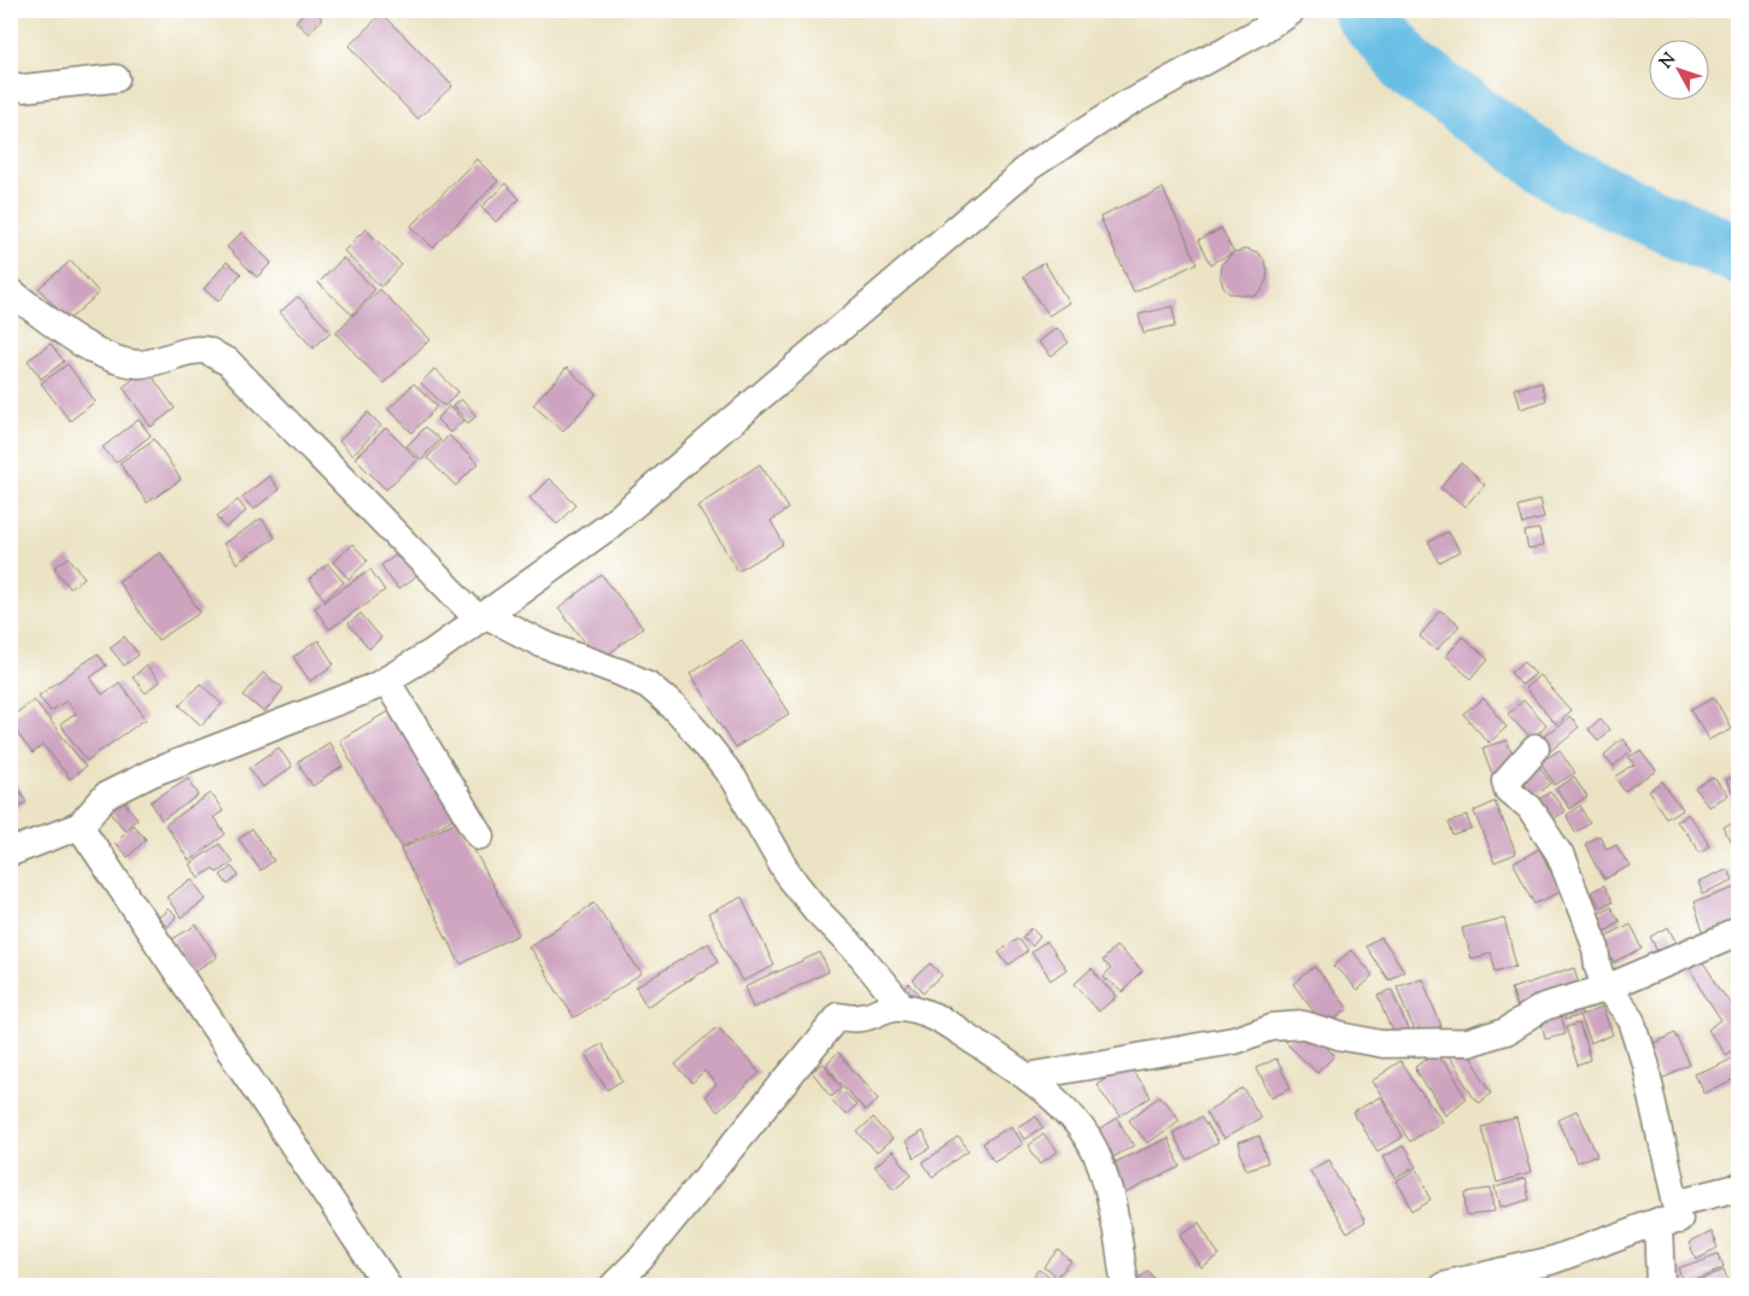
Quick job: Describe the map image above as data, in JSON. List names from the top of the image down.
{
  "north": "top left"
}
